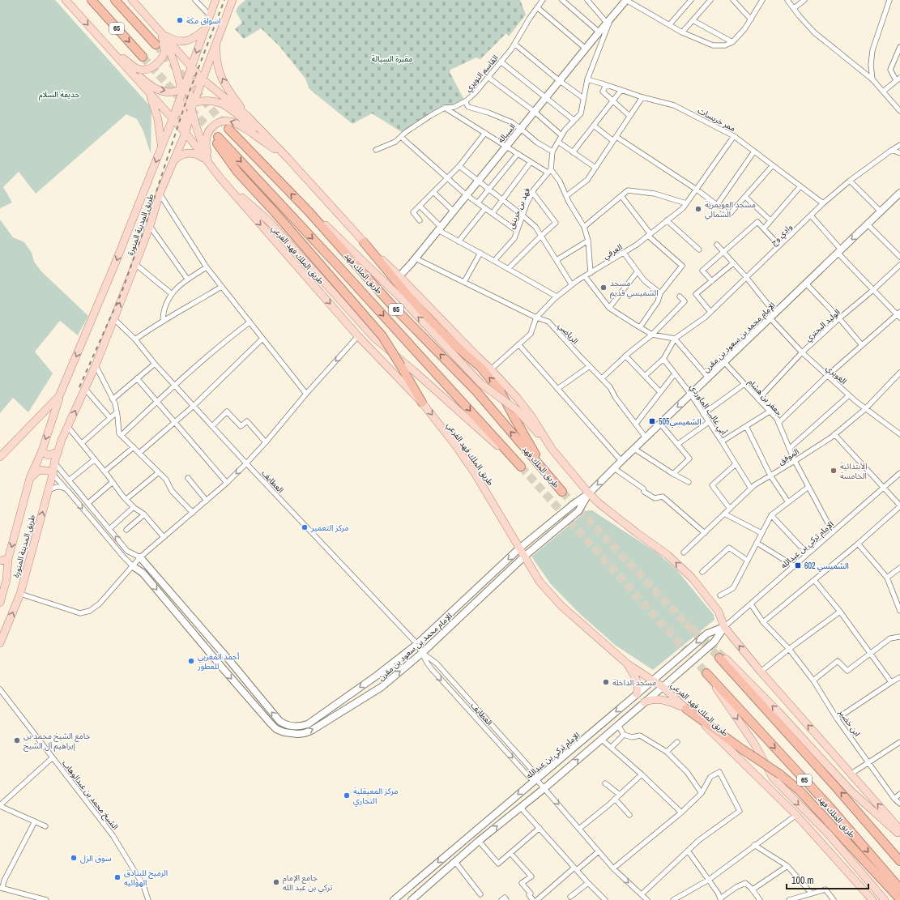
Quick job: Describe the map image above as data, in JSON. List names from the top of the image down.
{
  "streets": {
    "highway": ["65", "طريق الملك فهد"],
    "main road": ["طريق المدينة المنورة", "طريق الملك فهد الفرعي"],
    "street": [
      "القاسم النويري",
      "ممر خريسات",
      "السبالة",
      "فهد بن خرينق",
      "وادي وج",
      "العرفي",
      "الوليد البحتري",
      "الرياضي",
      "الإمام محمد بن سعود بن مقرن",
      "الغويري",
      "جعفر بن هشام",
      "أبي غالب الماوردي",
      "الموفق",
      "العطايف",
      "الإمام تركي بن عبدالله",
      "ابن خضير",
      "الشيخ محمد بن عبدالوهاب"
    ]
  },
  "crossings": [
    ["ممر خريسات", "وادي وج"],
    ["ممر خريسات", "العرفي"],
    ["السبالة", "الرياضي"],
    ["طريق المدينة المنورة", "طريق الملك فهد الفرعي"],
    ["طريق المدينة المنورة", "العطايف"],
    ["وادي وج", "الغويري"],
    ["العرفي", "الرياضي"],
    ["طريق الملك فهد الفرعي", "طريق الملك فهد"],
    ["طريق الملك فهد الفرعي", "الإمام محمد بن سعود بن مقرن"],
    ["طريق الملك فهد الفرعي", "الإمام تركي بن عبدالله"],
    ["الوليد البحتري", "الغويري"],
    ["الوليد البحتري", "جعفر بن هشام"],
    ["الرياضي", "الإمام محمد بن سعود بن مقرن"],
    ["الإمام محمد بن سعود بن مقرن", "الغويري"],
    ["الإمام محمد بن سعود بن مقرن", "جعفر بن هشام"],
    ["الإمام محمد بن سعود بن مقرن", "أبي غالب الماوردي"],
    ["الإمام محمد بن سعود بن مقرن", "العطايف"],
    ["الغويري", "الموفق"],
    ["جعفر بن هشام", "الموفق"],
    ["جعفر بن هشام", "الإمام تركي بن عبدالله"],
    ["أبي غالب الماوردي", "الموفق"],
    ["العطايف", "الإمام تركي بن عبدالله"],
    ["الإمام تركي بن عبدالله", "ابن خضير"]
  ],
  "parks": ["مقبرة السبالة", "حديقة السلام"],
  "places": {
    "other": [
      "اسواق مكة",
      "مسجد العويمرية الشمالي",
      "مسجد الشميسي قديم",
      "الأبتدائية الخامسة",
      "مركز التعمير",
      "أحمد المغربي للعطور",
      "مسجد الداخلة",
      "جامع الشيخ محمد بن إبراهيم آل الشيخ",
      "مركز المعيقلية التجاري",
      "سوق الزل",
      "الرميح للبنادق الهوائيه",
      "جامع الإمام تركي بن عبد الله"
    ],
    "transit": ["الشميسي505", "الشميسي 602"]
  },
  "scale_bar": "100 m"
}
